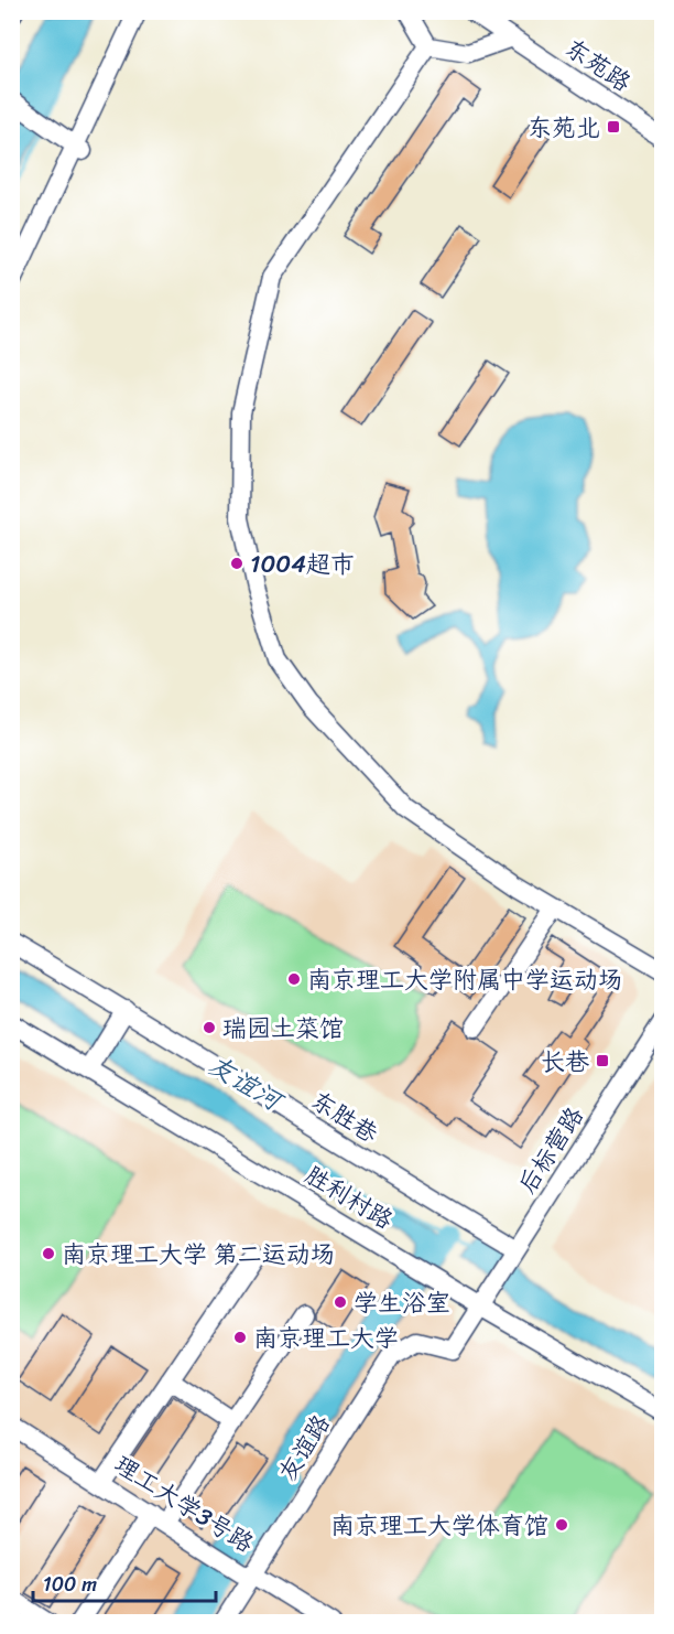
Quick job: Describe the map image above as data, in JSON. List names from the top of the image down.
{
  "streets": {
    "street": [
      "东苑路",
      "东胜巷",
      "后标营路",
      "胜利村路",
      "友谊路",
      "理工大学3号路"
    ]
  },
  "crossings": [
    ["东胜巷", "后标营路"],
    ["后标营路", "胜利村路"],
    ["后标营路", "友谊路"],
    ["友谊路", "理工大学3号路"]
  ],
  "water": ["友谊河"],
  "places": {
    "transit": ["东苑北", "长巷"],
    "other": [
      "1004超市",
      "南京理工大学附属中学运动场",
      "瑞园土菜馆",
      "南京理工大学 第二运动场",
      "学生浴室",
      "南京理工大学",
      "南京理工大学体育馆"
    ]
  },
  "scale_bar": "100 m"
}
